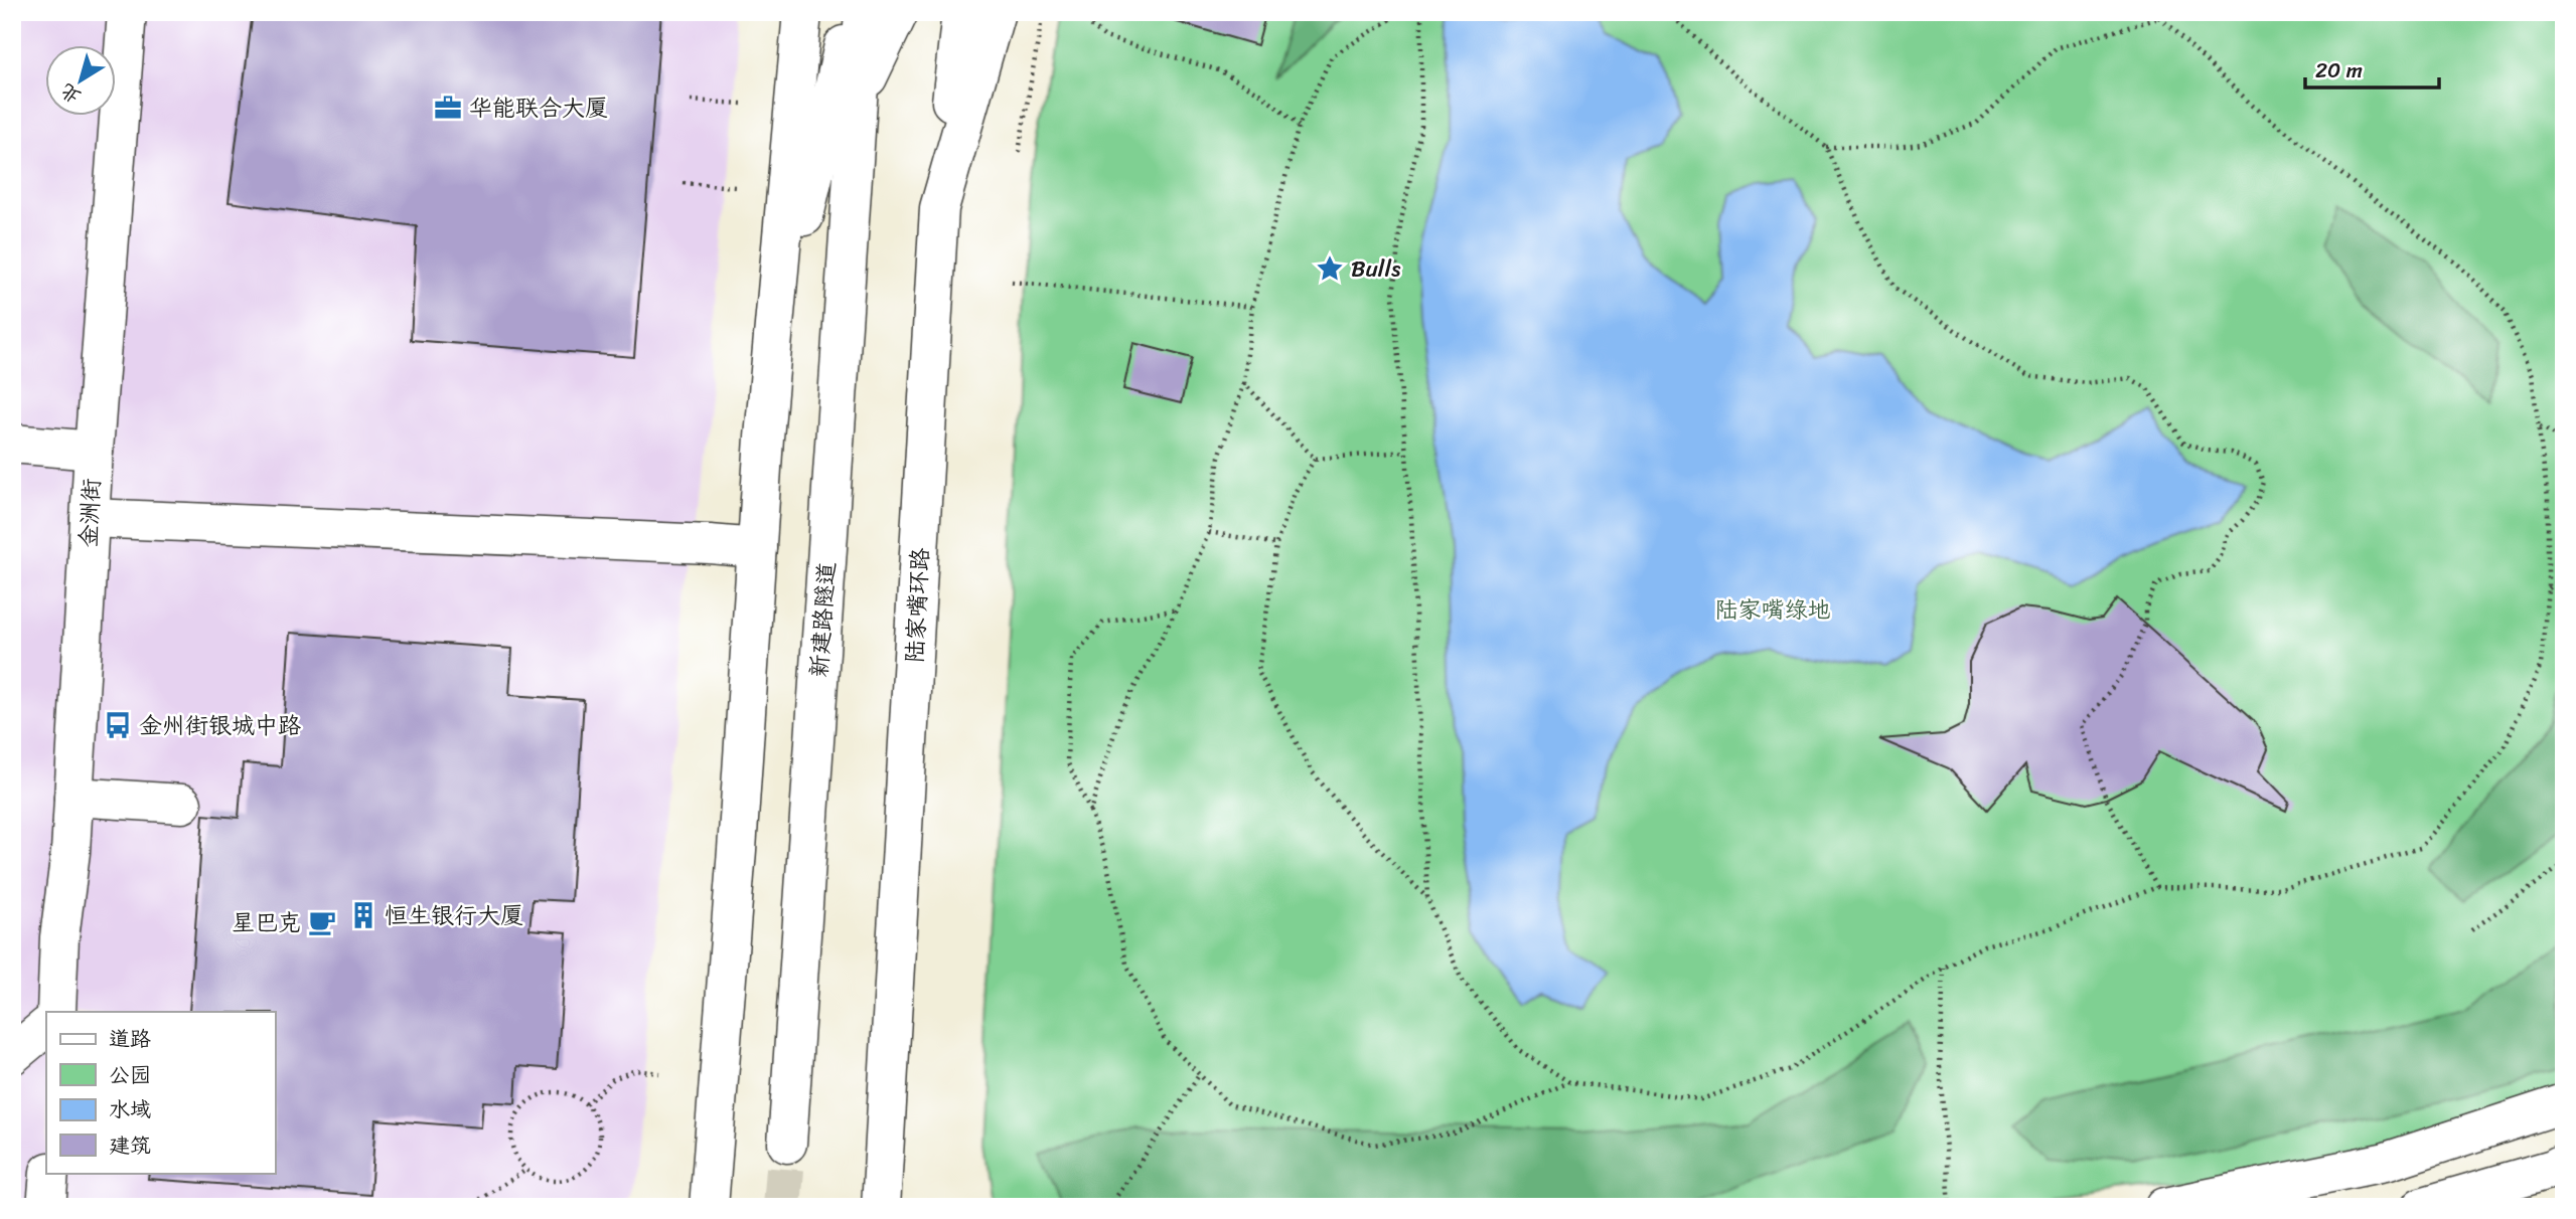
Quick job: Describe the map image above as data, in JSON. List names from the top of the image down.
{
  "streets": {
    "main road": ["金洲街", "陆家嘴环路", "新建路隧道"]
  },
  "parks": ["陆家嘴绿地"],
  "places": {
    "office": ["华能联合大厦"],
    "place": ["Bulls"],
    "bus stop": ["金州街银城中路"],
    "building": ["恒生银行大厦"],
    "cafe": ["星巴克"]
  },
  "legend": [
    "道路",
    "公园",
    "水域",
    "建筑"
  ],
  "scale_bar": "20 m",
  "north": "bottom left"
}
